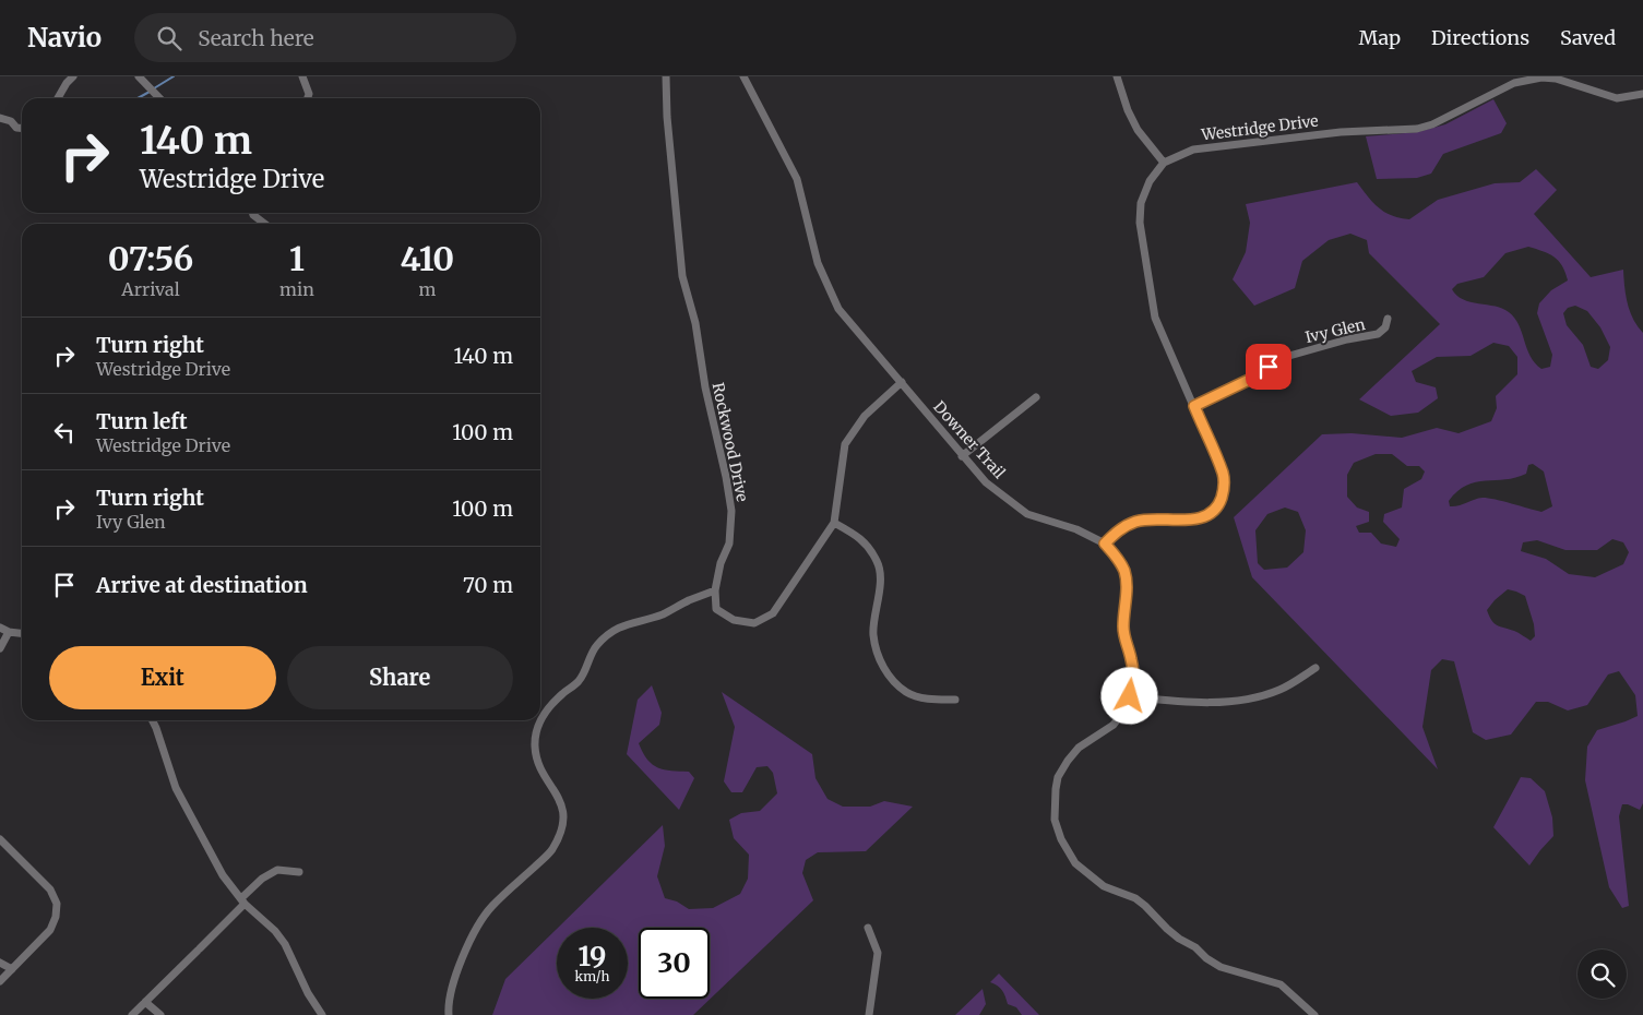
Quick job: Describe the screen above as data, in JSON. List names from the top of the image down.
{
  "streets": {
    "street": [
      "Westridge Drive",
      "Ivy Glen",
      "Downer Trail",
      "Rockwood Drive"
    ]
  },
  "crossings": [
    ["Westridge Drive", "Ivy Glen"],
    ["Westridge Drive", "Downer Trail"],
    ["Downer Trail", "Rockwood Drive"]
  ],
  "page": {
    "header": "Navio",
    "search": "Search here",
    "nav": ["Map", "Directions", "Saved"],
    "turn": ["140 m", "Westridge Drive"],
    "eta": [
      "07:56",
      "Arrival",
      "1",
      "min",
      "410",
      "m"
    ],
    "list": [
      {
        "name": "Turn right",
        "note": "Westridge Drive",
        "value": "140 m"
      },
      {
        "name": "Turn left",
        "note": "Westridge Drive",
        "value": "100 m"
      },
      {
        "name": "Turn right",
        "note": "Ivy Glen",
        "value": "100 m"
      },
      {
        "name": "Arrive at destination",
        "value": "70 m"
      }
    ],
    "buttons": ["Exit", "Share"],
    "speed": "19 km/h",
    "limit": "30"
  }
}
